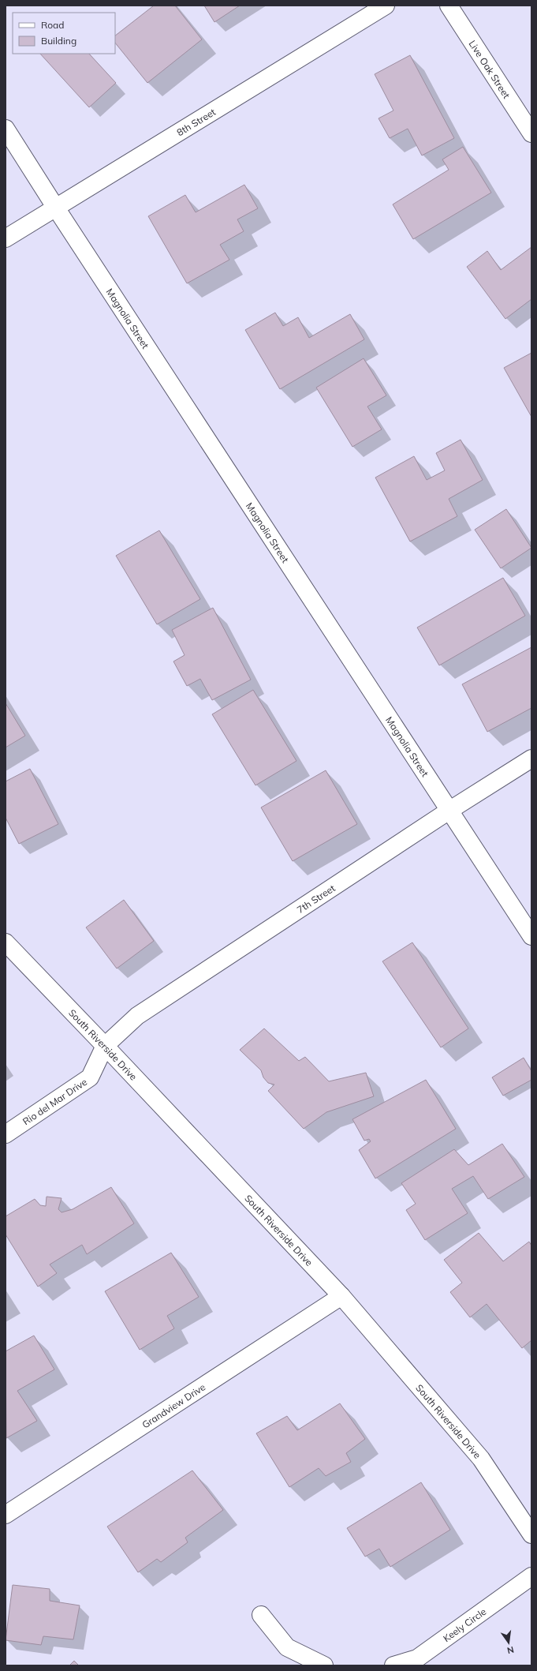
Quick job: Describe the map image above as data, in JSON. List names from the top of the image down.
{
  "streets": {
    "street": [
      "Live Oak Street",
      "8th Street",
      "Magnolia Street",
      "7th Street",
      "South Riverside Drive",
      "Rio del Mar Drive",
      "Grandview Drive",
      "Keely Circle"
    ]
  },
  "crossings": [
    ["8th Street", "Magnolia Street"],
    ["Magnolia Street", "7th Street"],
    ["7th Street", "South Riverside Drive"],
    ["7th Street", "Rio del Mar Drive"],
    ["South Riverside Drive", "Rio del Mar Drive"],
    ["South Riverside Drive", "Grandview Drive"]
  ],
  "legend": ["Road", "Building"],
  "north": "bottom"
}
